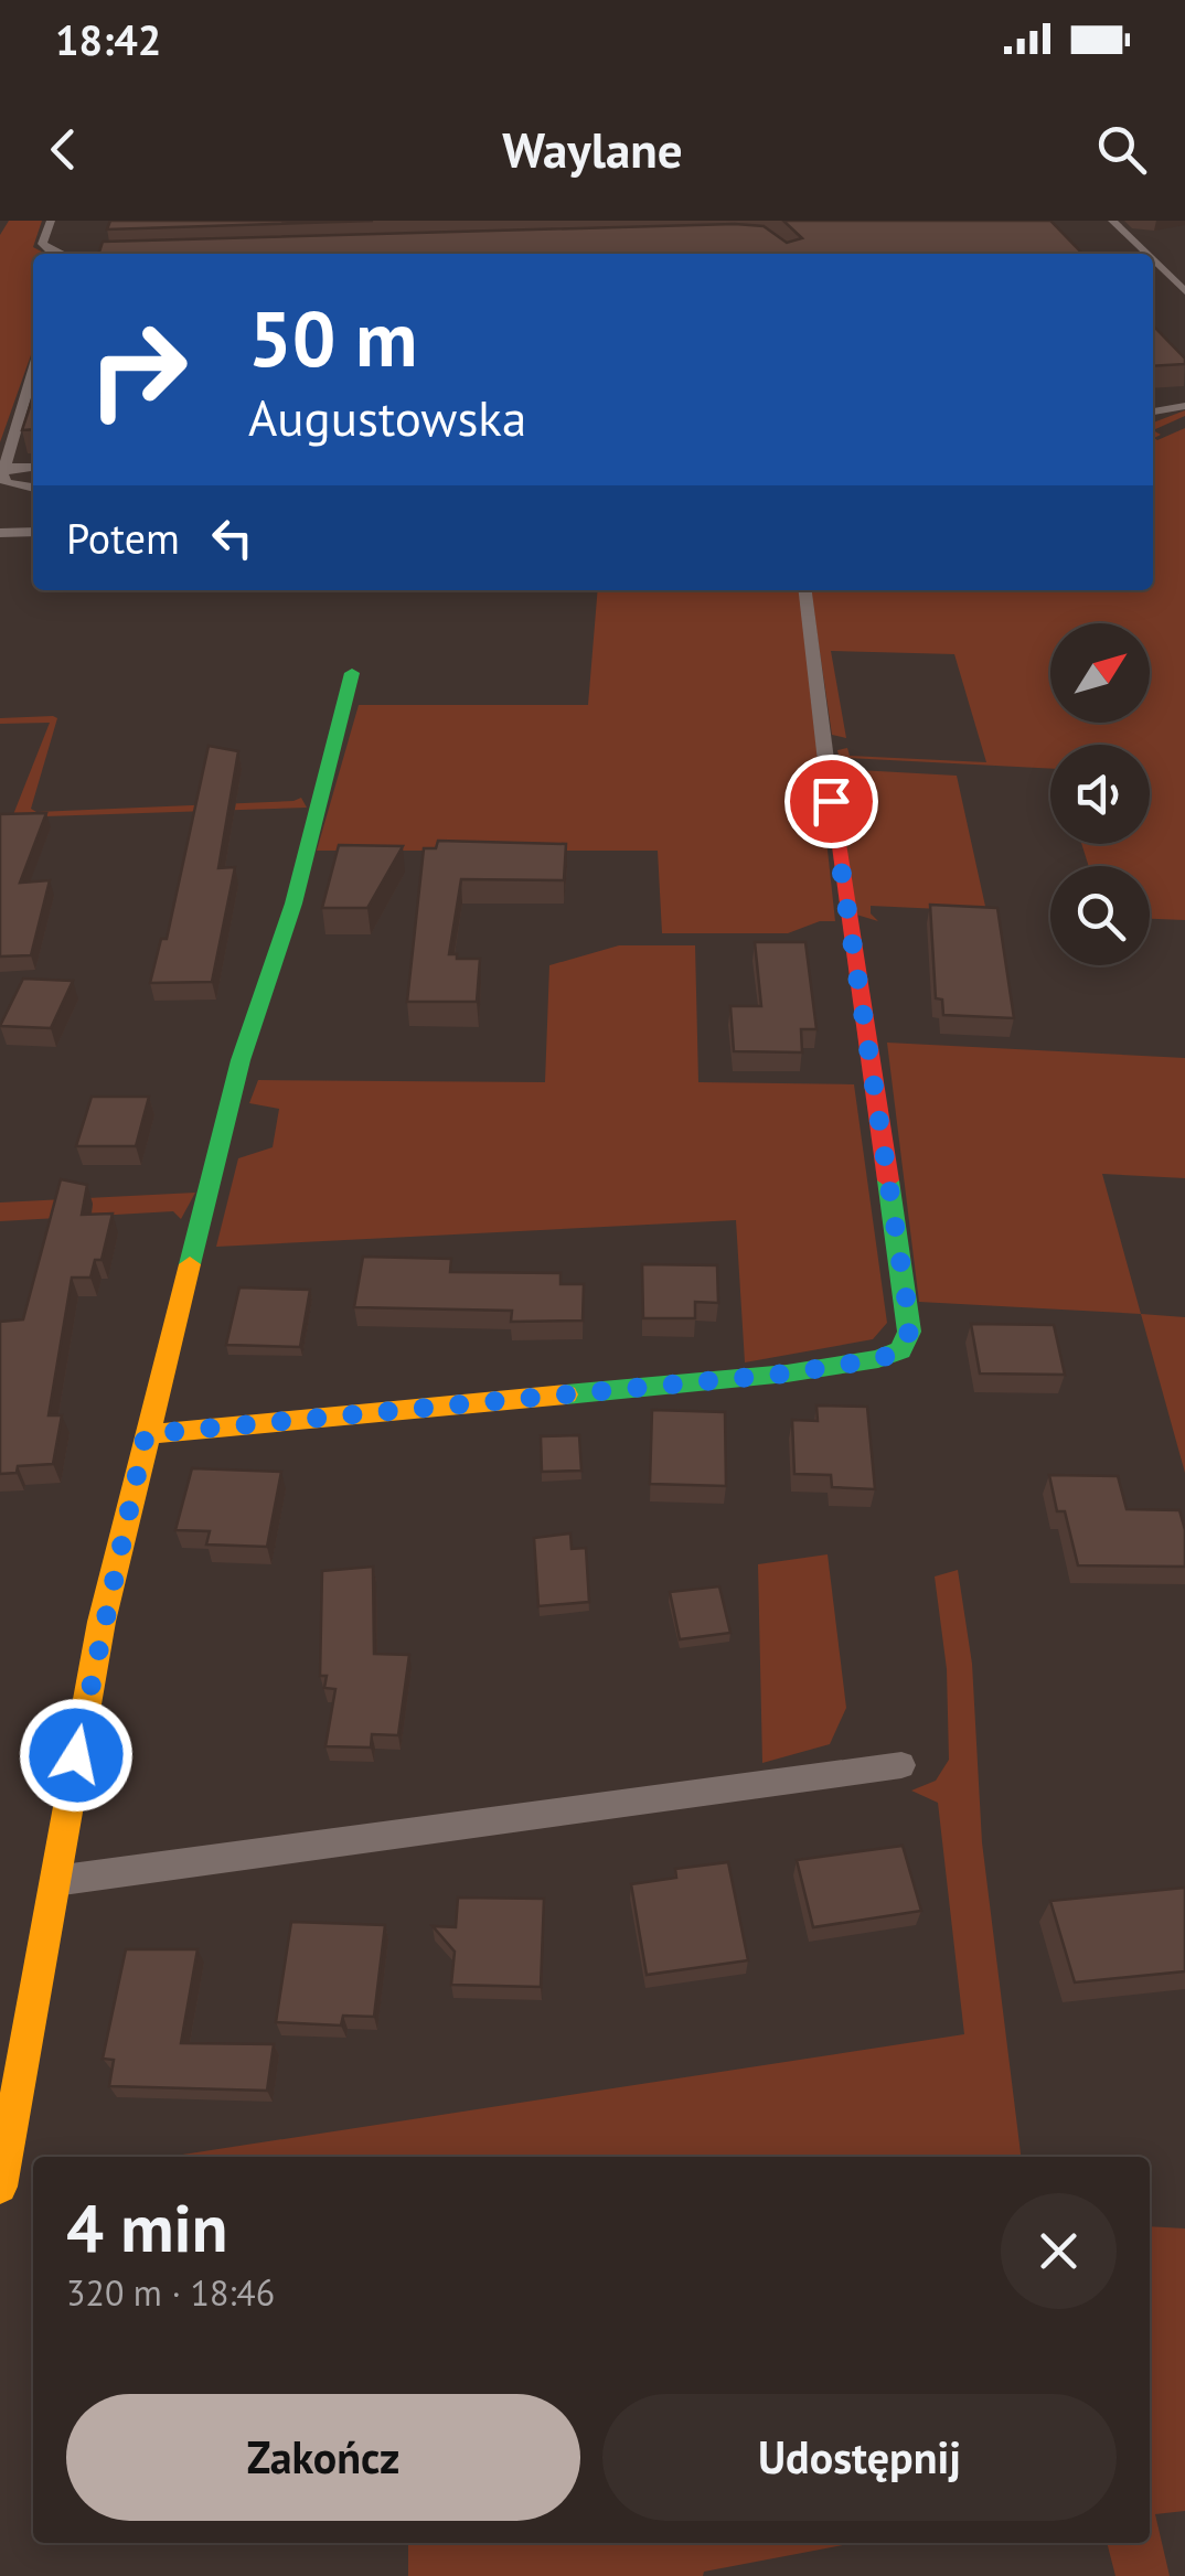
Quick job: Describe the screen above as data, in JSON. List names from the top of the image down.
{
  "north": "top right",
  "page": {
    "status": "18:42",
    "header": "Waylane",
    "turn": ["50 m", "Augustowska"],
    "then": "Potem",
    "heading": ["4 min", "320 m · 18:46"],
    "buttons": ["Zakończ", "Udostępnij"]
  }
}
